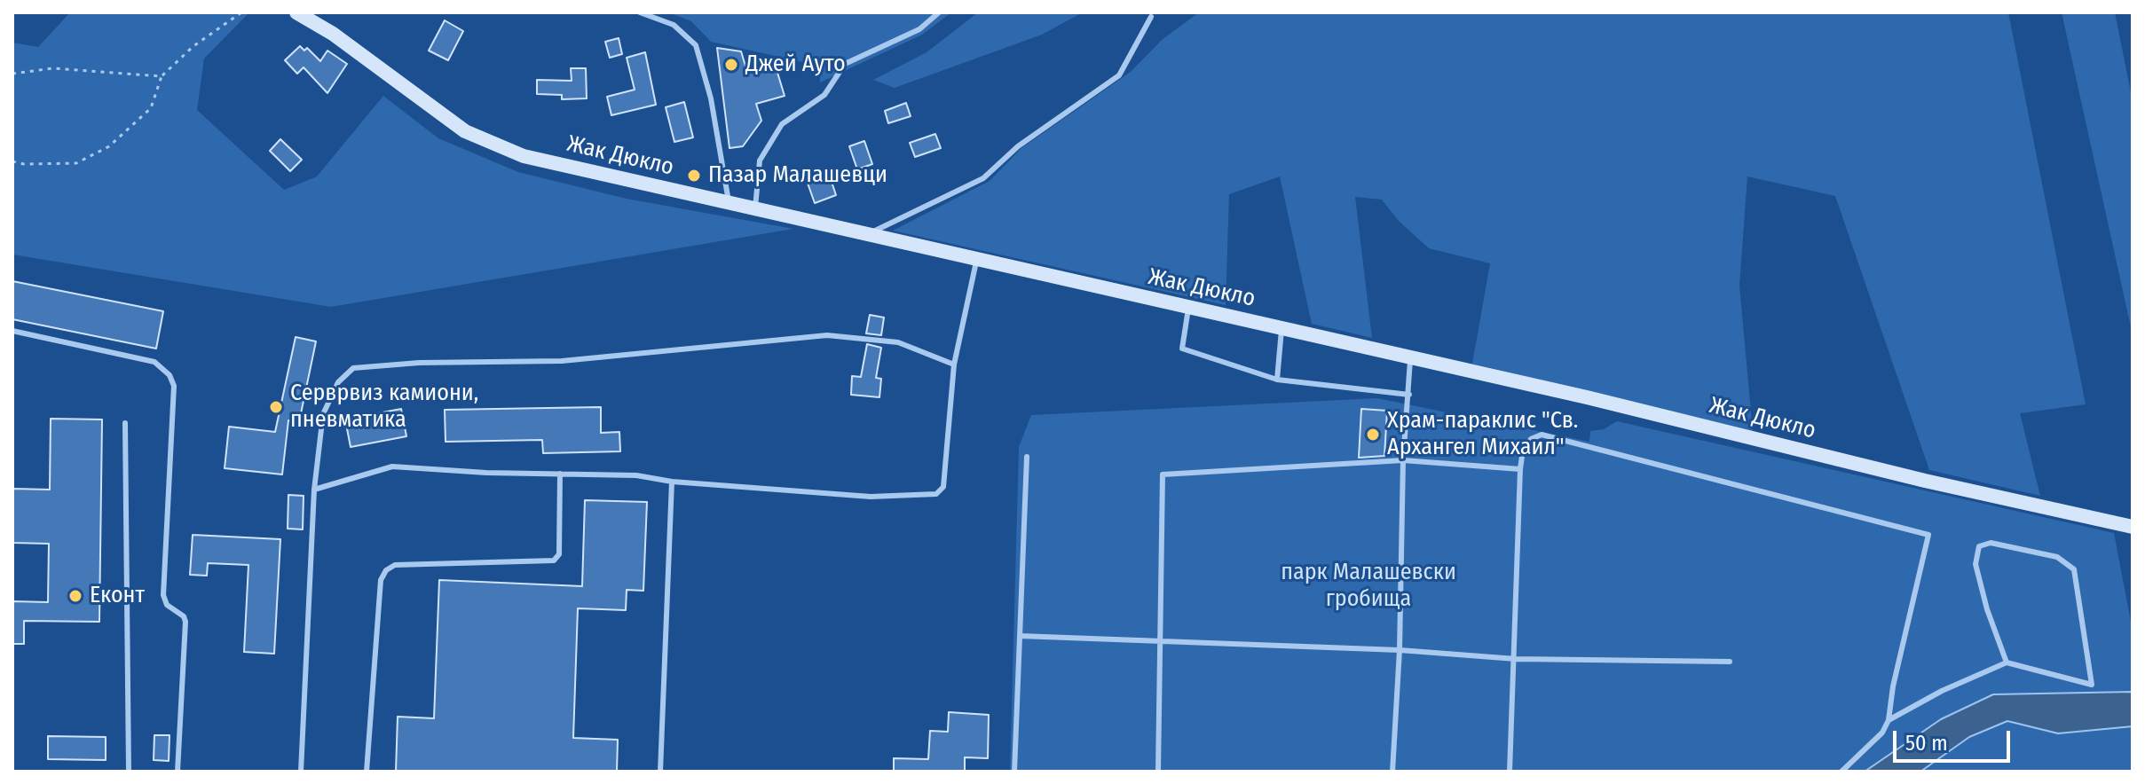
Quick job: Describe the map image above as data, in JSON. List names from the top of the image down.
{
  "streets": {
    "street": ["Жак Дюкло"]
  },
  "parks": ["парк Малашевски гробища"],
  "places": [
    "Джей Ауто",
    "Пазар Малашевци",
    "Серврвиз камиони, пневматика",
    "Храм-параклис \"Св. Архангел Михаил\"",
    "Еконт"
  ],
  "scale_bar": "50 m"
}
